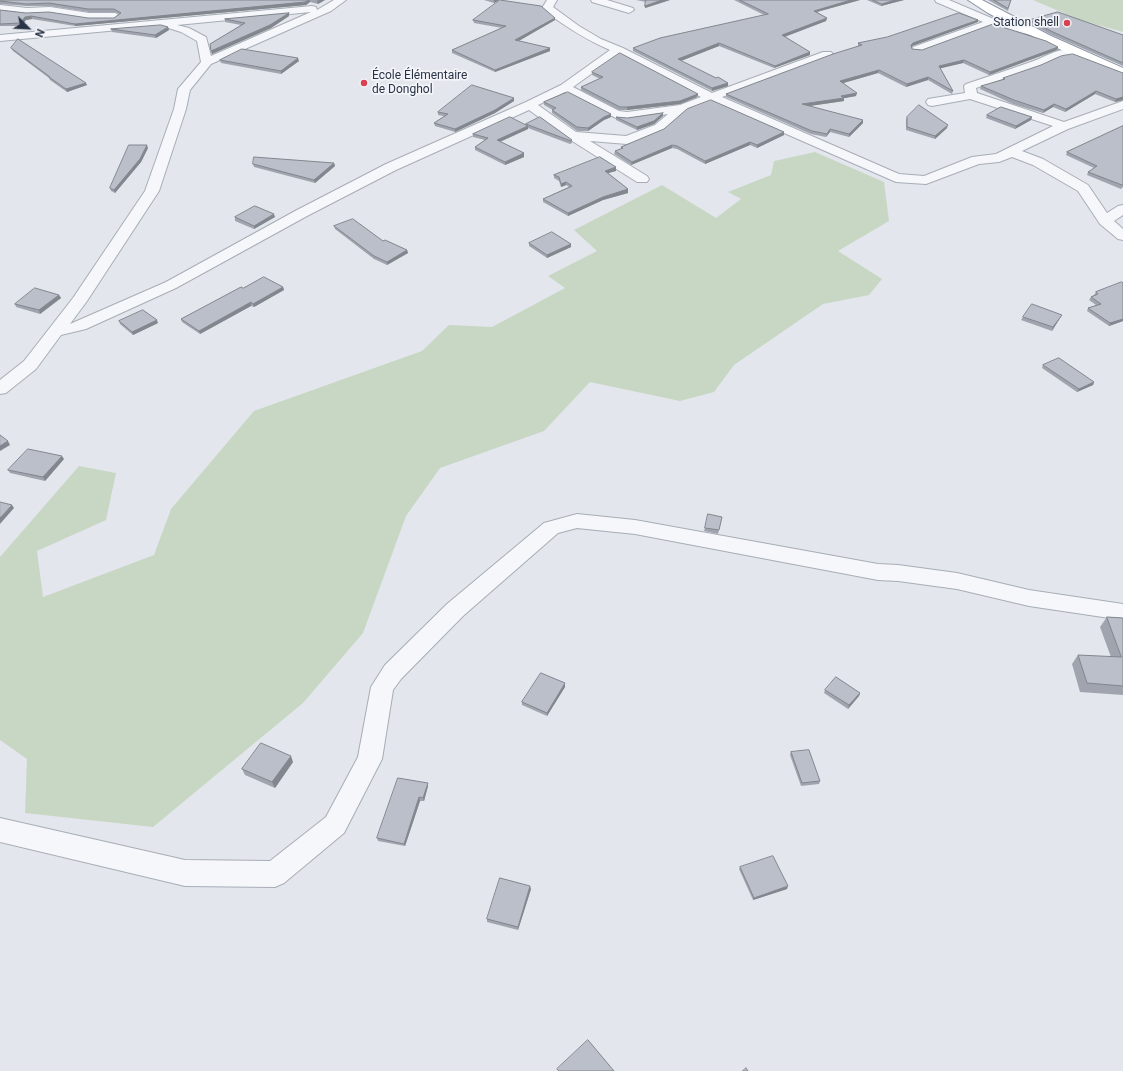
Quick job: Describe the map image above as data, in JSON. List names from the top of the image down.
{
  "places": ["Station shell", "École Élémentaire de Donghol"],
  "north": "bottom right"
}
